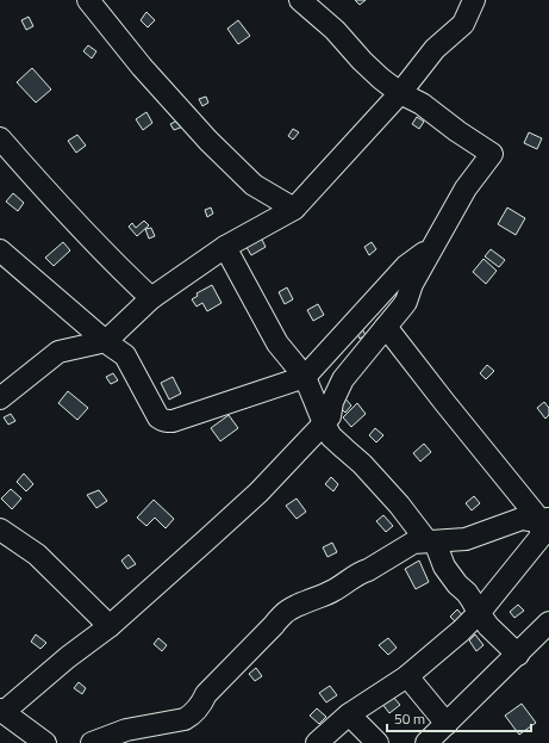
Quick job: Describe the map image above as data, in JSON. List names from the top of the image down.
{
  "scale_bar": "50 m"
}
